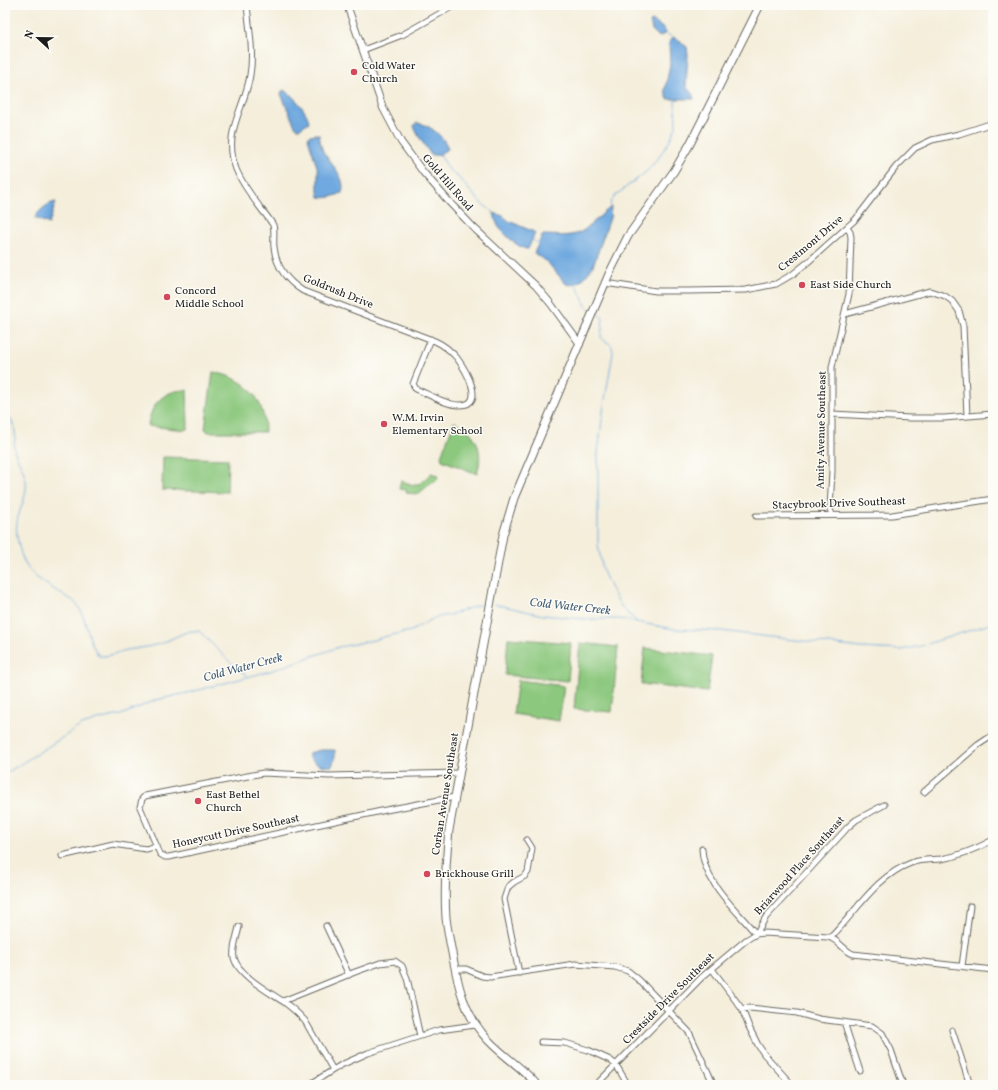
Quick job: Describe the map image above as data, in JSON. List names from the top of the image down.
{
  "streets": {
    "main road": ["Corban Avenue Southeast"],
    "street": [
      "Gold Hill Road",
      "Crestmont Drive",
      "Goldrush Drive",
      "Amity Avenue Southeast",
      "Stacybrook Drive Southeast",
      "Honeycutt Drive Southeast",
      "Briarwood Place Southeast",
      "Crestside Drive Southeast"
    ]
  },
  "crossings": [
    ["Gold Hill Road", "Corban Avenue Southeast"],
    ["Crestmont Drive", "Amity Avenue Southeast"],
    ["Crestmont Drive", "Corban Avenue Southeast"],
    ["Amity Avenue Southeast", "Stacybrook Drive Southeast"],
    ["Corban Avenue Southeast", "Honeycutt Drive Southeast"],
    ["Briarwood Place Southeast", "Crestside Drive Southeast"]
  ],
  "water": ["Cold Water Creek"],
  "places": [
    "Cold Water Church",
    "East Side Church",
    "Concord Middle School",
    "W.M. Irvin Elementary School",
    "East Bethel Church",
    "Brickhouse Grill"
  ],
  "north": "left"
}
